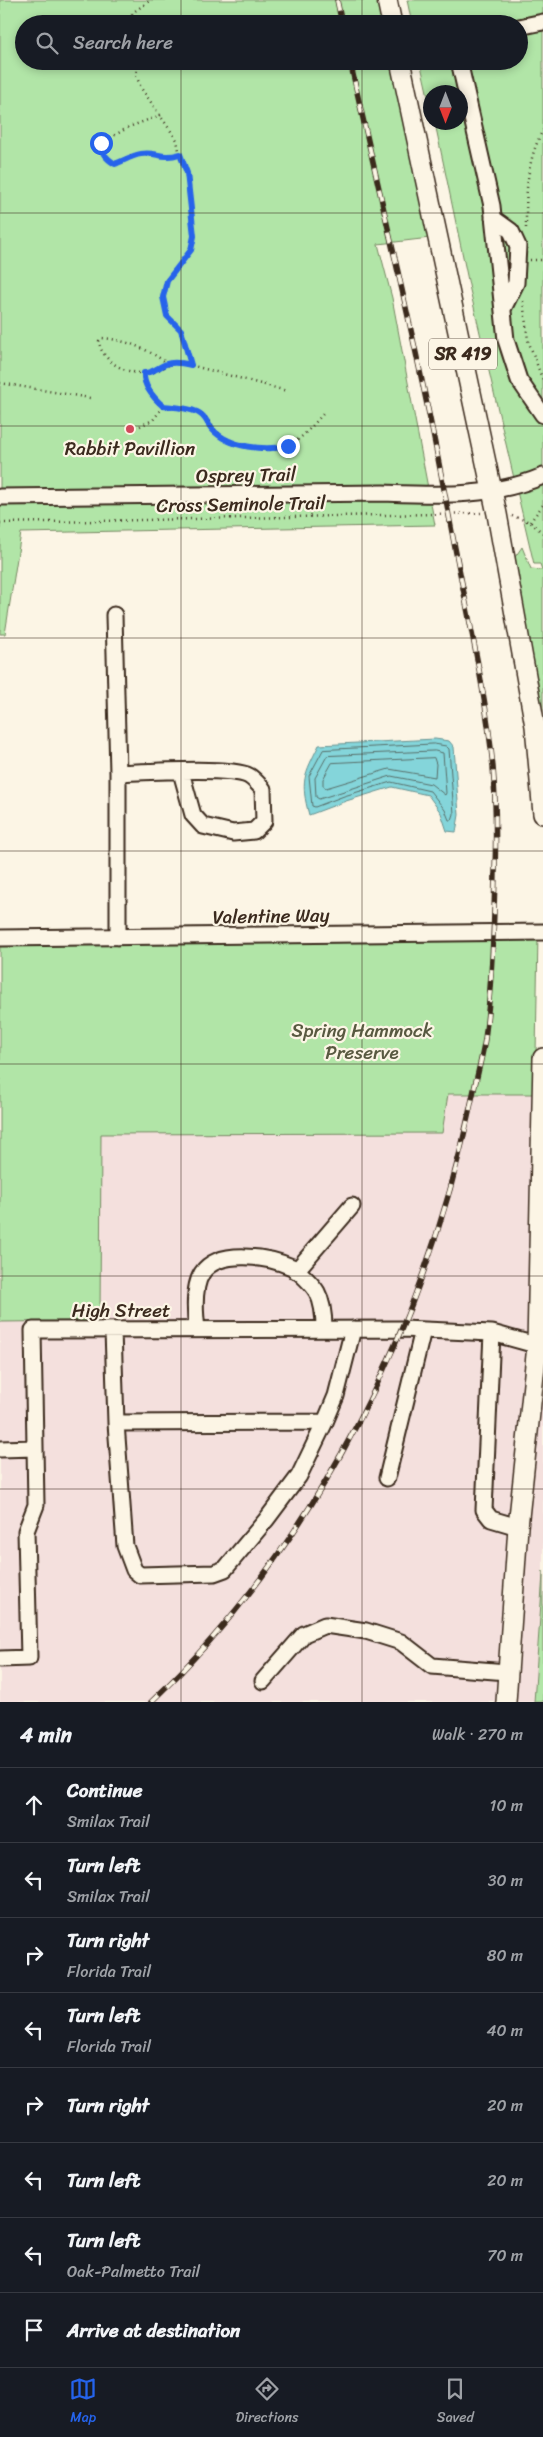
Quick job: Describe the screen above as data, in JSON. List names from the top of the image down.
{
  "streets": {
    "main road": ["SR 419"],
    "street": ["Osprey Trail", "Valentine Way", "High Street"],
    "path": ["Cross Seminole Trail"]
  },
  "crossings": [
    ["SR 419", "Osprey Trail"]
  ],
  "parks": ["Spring Hammock Preserve"],
  "places": ["Rabbit Pavillion"],
  "north": "bottom",
  "page": {
    "search": "Search here",
    "heading": ["4 min", "Walk · 270 m"],
    "list": [
      ["Continue", "Smilax Trail", "10 m"],
      ["Turn left", "Smilax Trail", "30 m"],
      ["Turn right", "Florida Trail", "80 m"],
      ["Turn left", "Florida Trail", "40 m"],
      ["Turn right", "20 m"],
      ["Turn left", "20 m"],
      ["Turn left", "Oak-Palmetto Trail", "70 m"],
      "Arrive at destination"
    ],
    "nav": ["Map", "Directions", "Saved"]
  }
}
